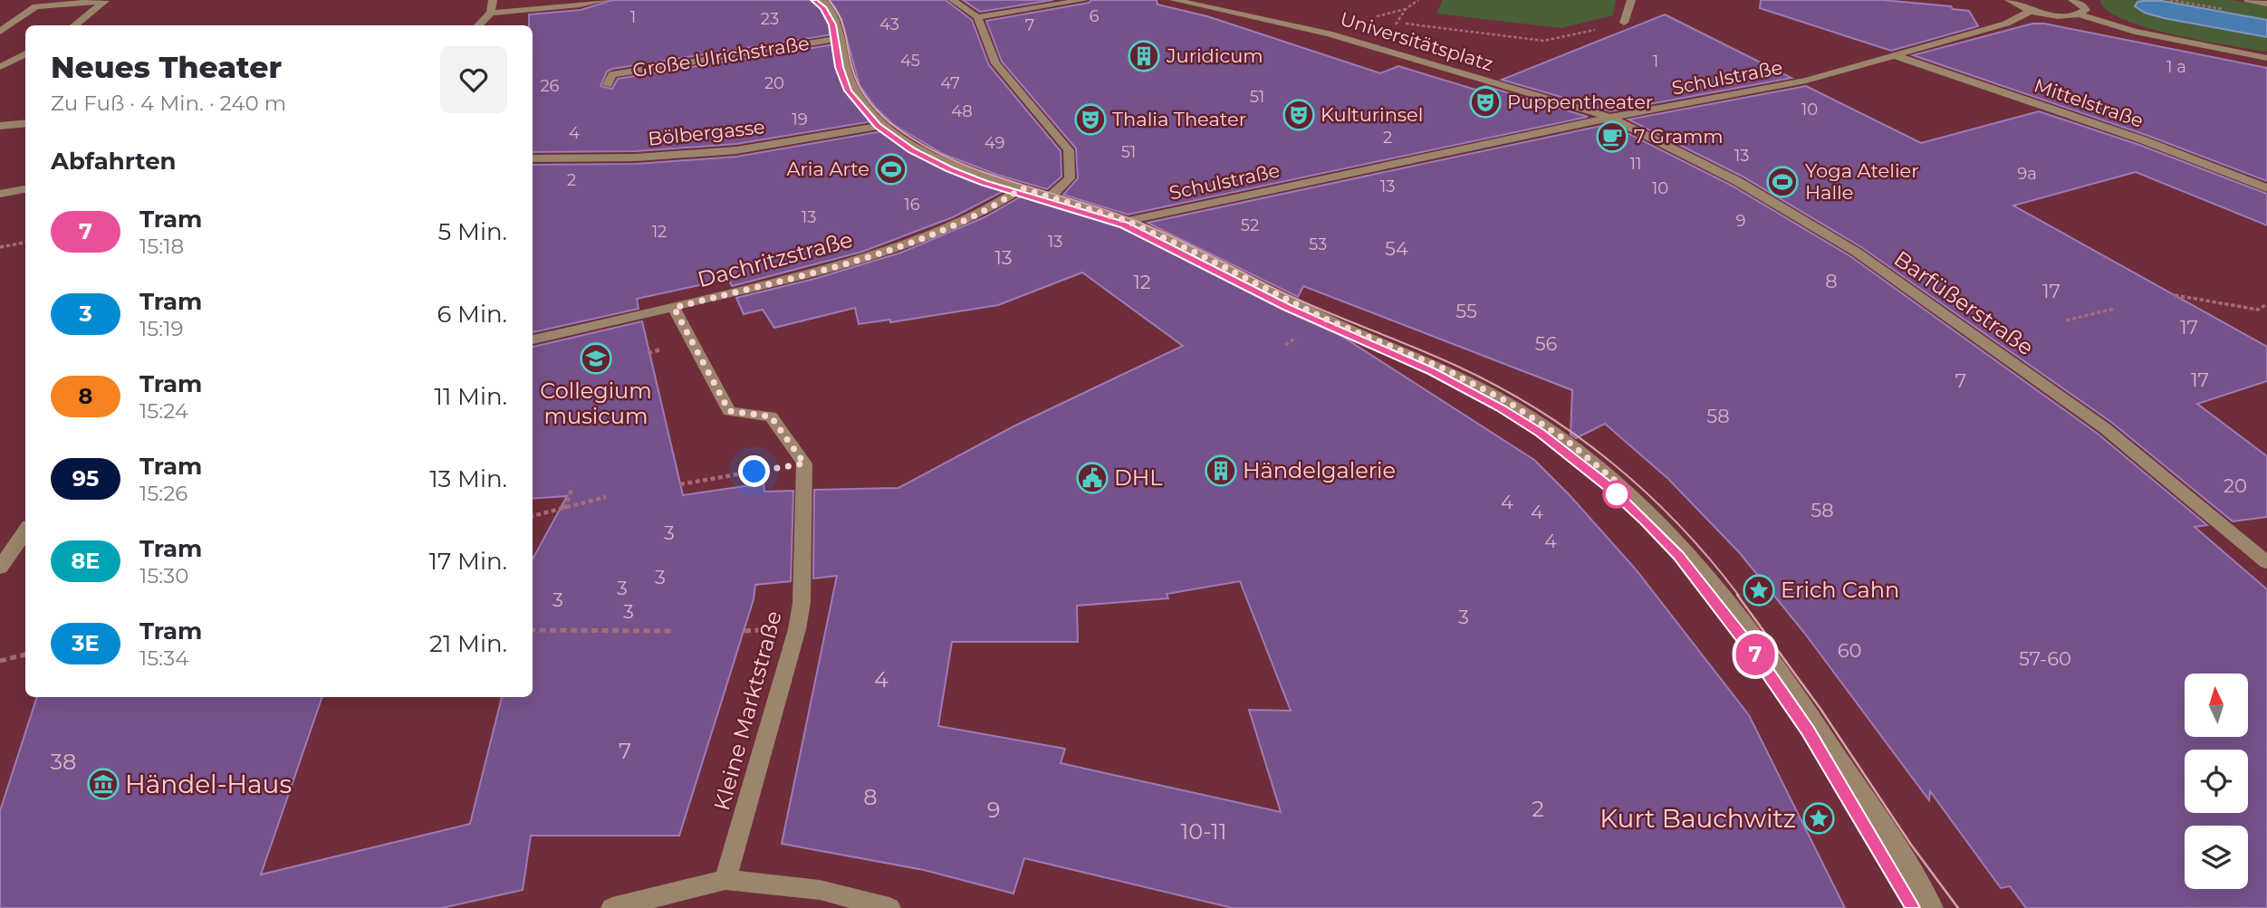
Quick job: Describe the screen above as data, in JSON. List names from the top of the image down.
{
  "streets": {
    "street": [
      "Universitätsplatz",
      "Große Ulrichstraße",
      "Schulstraße",
      "Mittelstraße",
      "Bölbergasse",
      "Dachritzstraße",
      "Barfüßerstraße",
      "Kleine Marktstraße"
    ]
  },
  "crossings": [
    ["Universitätsplatz", "Schulstraße"],
    ["Universitätsplatz", "Barfüßerstraße"],
    ["Große Ulrichstraße", "Schulstraße"],
    ["Große Ulrichstraße", "Bölbergasse"],
    ["Große Ulrichstraße", "Dachritzstraße"],
    ["Schulstraße", "Mittelstraße"],
    ["Schulstraße", "Barfüßerstraße"]
  ],
  "places": {
    "building": ["Juridicum", "Händelgalerie"],
    "theatre": ["Puppentheater", "Kulturinsel", "Thalia Theater"],
    "cafe": ["7 Gramm"],
    "sports": ["Aria Arte", "Yoga Atelier Halle"],
    "school or university": ["Collegium musicum"],
    "public building": ["DHL"],
    "place": ["Erich Cahn", "Kurt Bauchwitz"],
    "museum": ["Händel-Haus"]
  },
  "lines": ["tram line 7"],
  "house_numbers": [
    "6",
    "1",
    "23",
    "43",
    "7",
    "45",
    "1",
    "1 a",
    "20",
    "47",
    "26",
    "51",
    "10",
    "48",
    "19",
    "4",
    "2",
    "49",
    "51",
    "13",
    "11",
    "9a",
    "2",
    "13",
    "10",
    "16",
    "13",
    "9",
    "52",
    "12",
    "13",
    "53",
    "54",
    "13",
    "8",
    "12",
    "17",
    "55",
    "17",
    "56",
    "17",
    "7",
    "58",
    "20",
    "4",
    "58",
    "4",
    "3",
    "4",
    "3",
    "3",
    "3",
    "3",
    "3",
    "60",
    "57-60",
    "4",
    "7",
    "38",
    "8",
    "2",
    "9",
    "10-11"
  ],
  "north": "top",
  "page": {
    "on_map": "7",
    "heading": [
      ["Neues Theater", "Zu Fuß · 4 Min. · 240 m"],
      "Abfahrten"
    ],
    "list": [
      {
        "mark": "7",
        "name": "Tram",
        "note": "15:18",
        "value": "5 Min."
      },
      {
        "mark": "3",
        "name": "Tram",
        "note": "15:19",
        "value": "6 Min."
      },
      {
        "mark": "8",
        "name": "Tram",
        "note": "15:24",
        "value": "11 Min."
      },
      {
        "mark": "95",
        "name": "Tram",
        "note": "15:26",
        "value": "13 Min."
      },
      {
        "mark": "8E",
        "name": "Tram",
        "note": "15:30",
        "value": "17 Min."
      },
      {
        "mark": "3E",
        "name": "Tram",
        "note": "15:34",
        "value": "21 Min."
      }
    ]
  }
}
